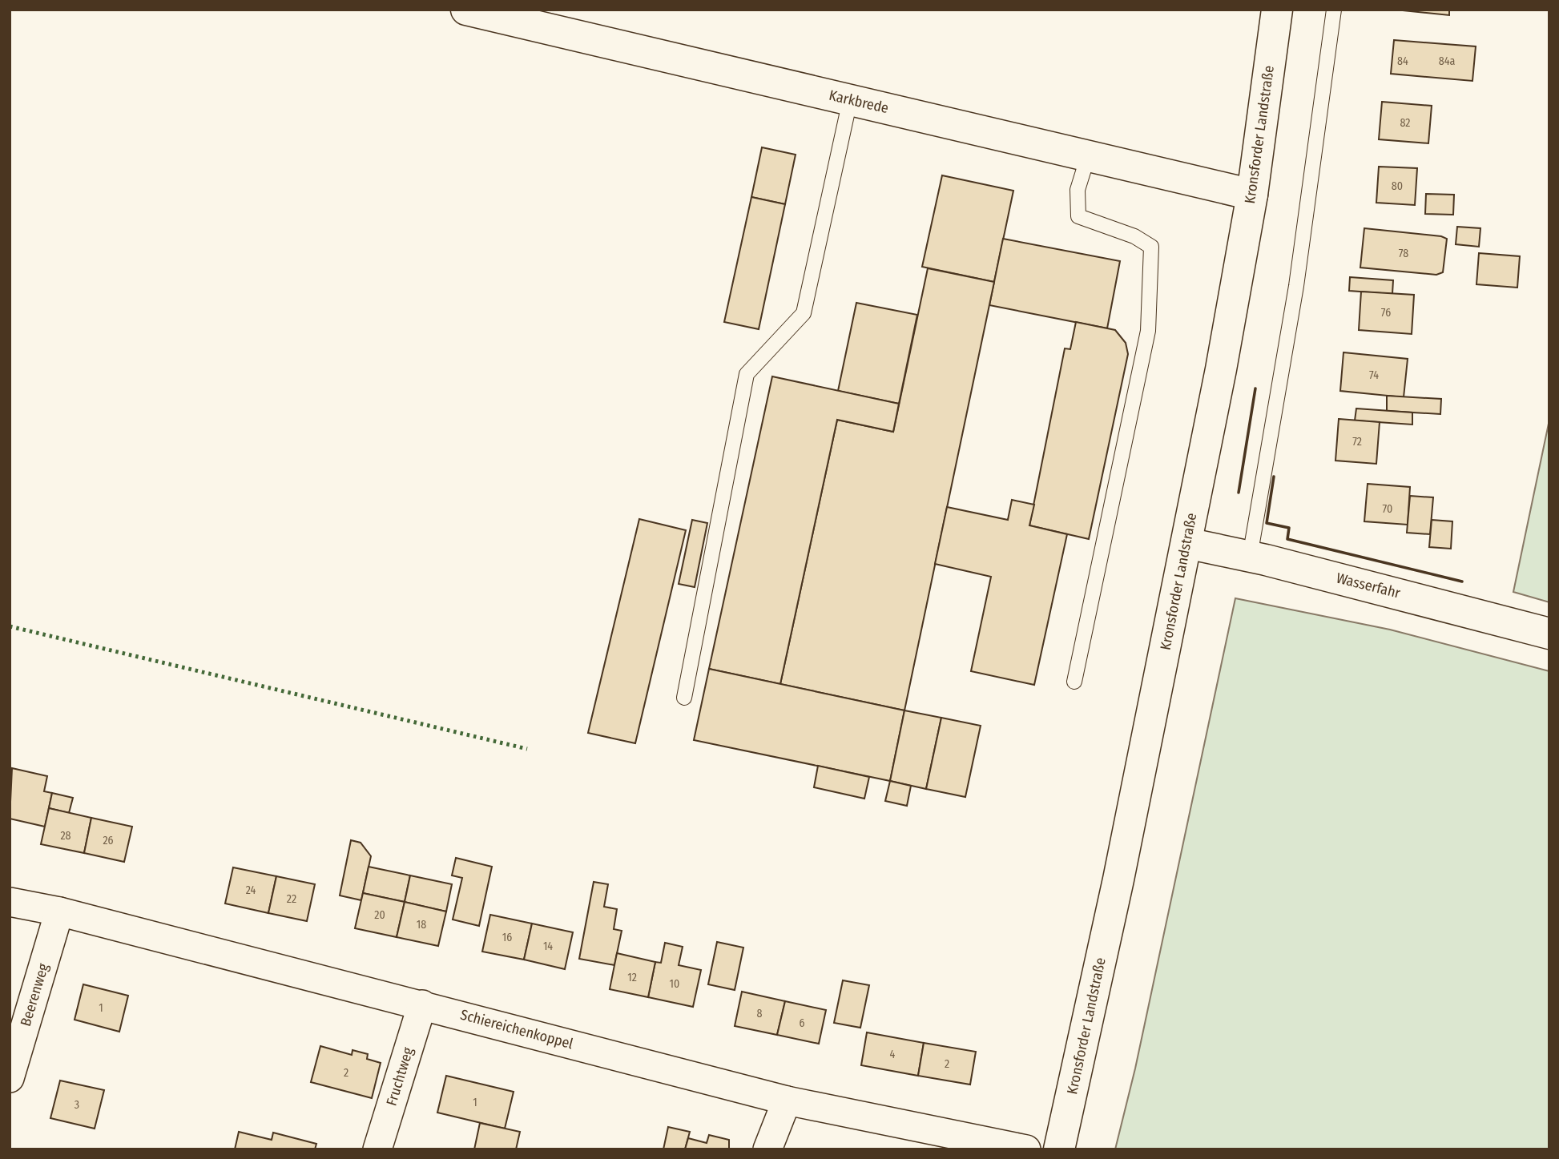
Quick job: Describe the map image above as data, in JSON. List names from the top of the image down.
{
  "streets": {
    "street": [
      "Karkbrede",
      "Kronsforder Landstraße",
      "Wasserfahr",
      "Beerenweg",
      "Schiereichenkoppel",
      "Fruchtweg"
    ]
  },
  "crossings": [
    ["Karkbrede", "Kronsforder Landstraße"],
    ["Kronsforder Landstraße", "Wasserfahr"],
    ["Beerenweg", "Schiereichenkoppel"],
    ["Schiereichenkoppel", "Fruchtweg"]
  ],
  "house_numbers": [
    "84",
    "84a",
    "82",
    "80",
    "78",
    "76",
    "74",
    "72",
    "70",
    "28",
    "26",
    "24",
    "22",
    "20",
    "18",
    "16",
    "14",
    "12",
    "10",
    "1",
    "8",
    "6",
    "4",
    "2",
    "2",
    "1",
    "3"
  ]
}
